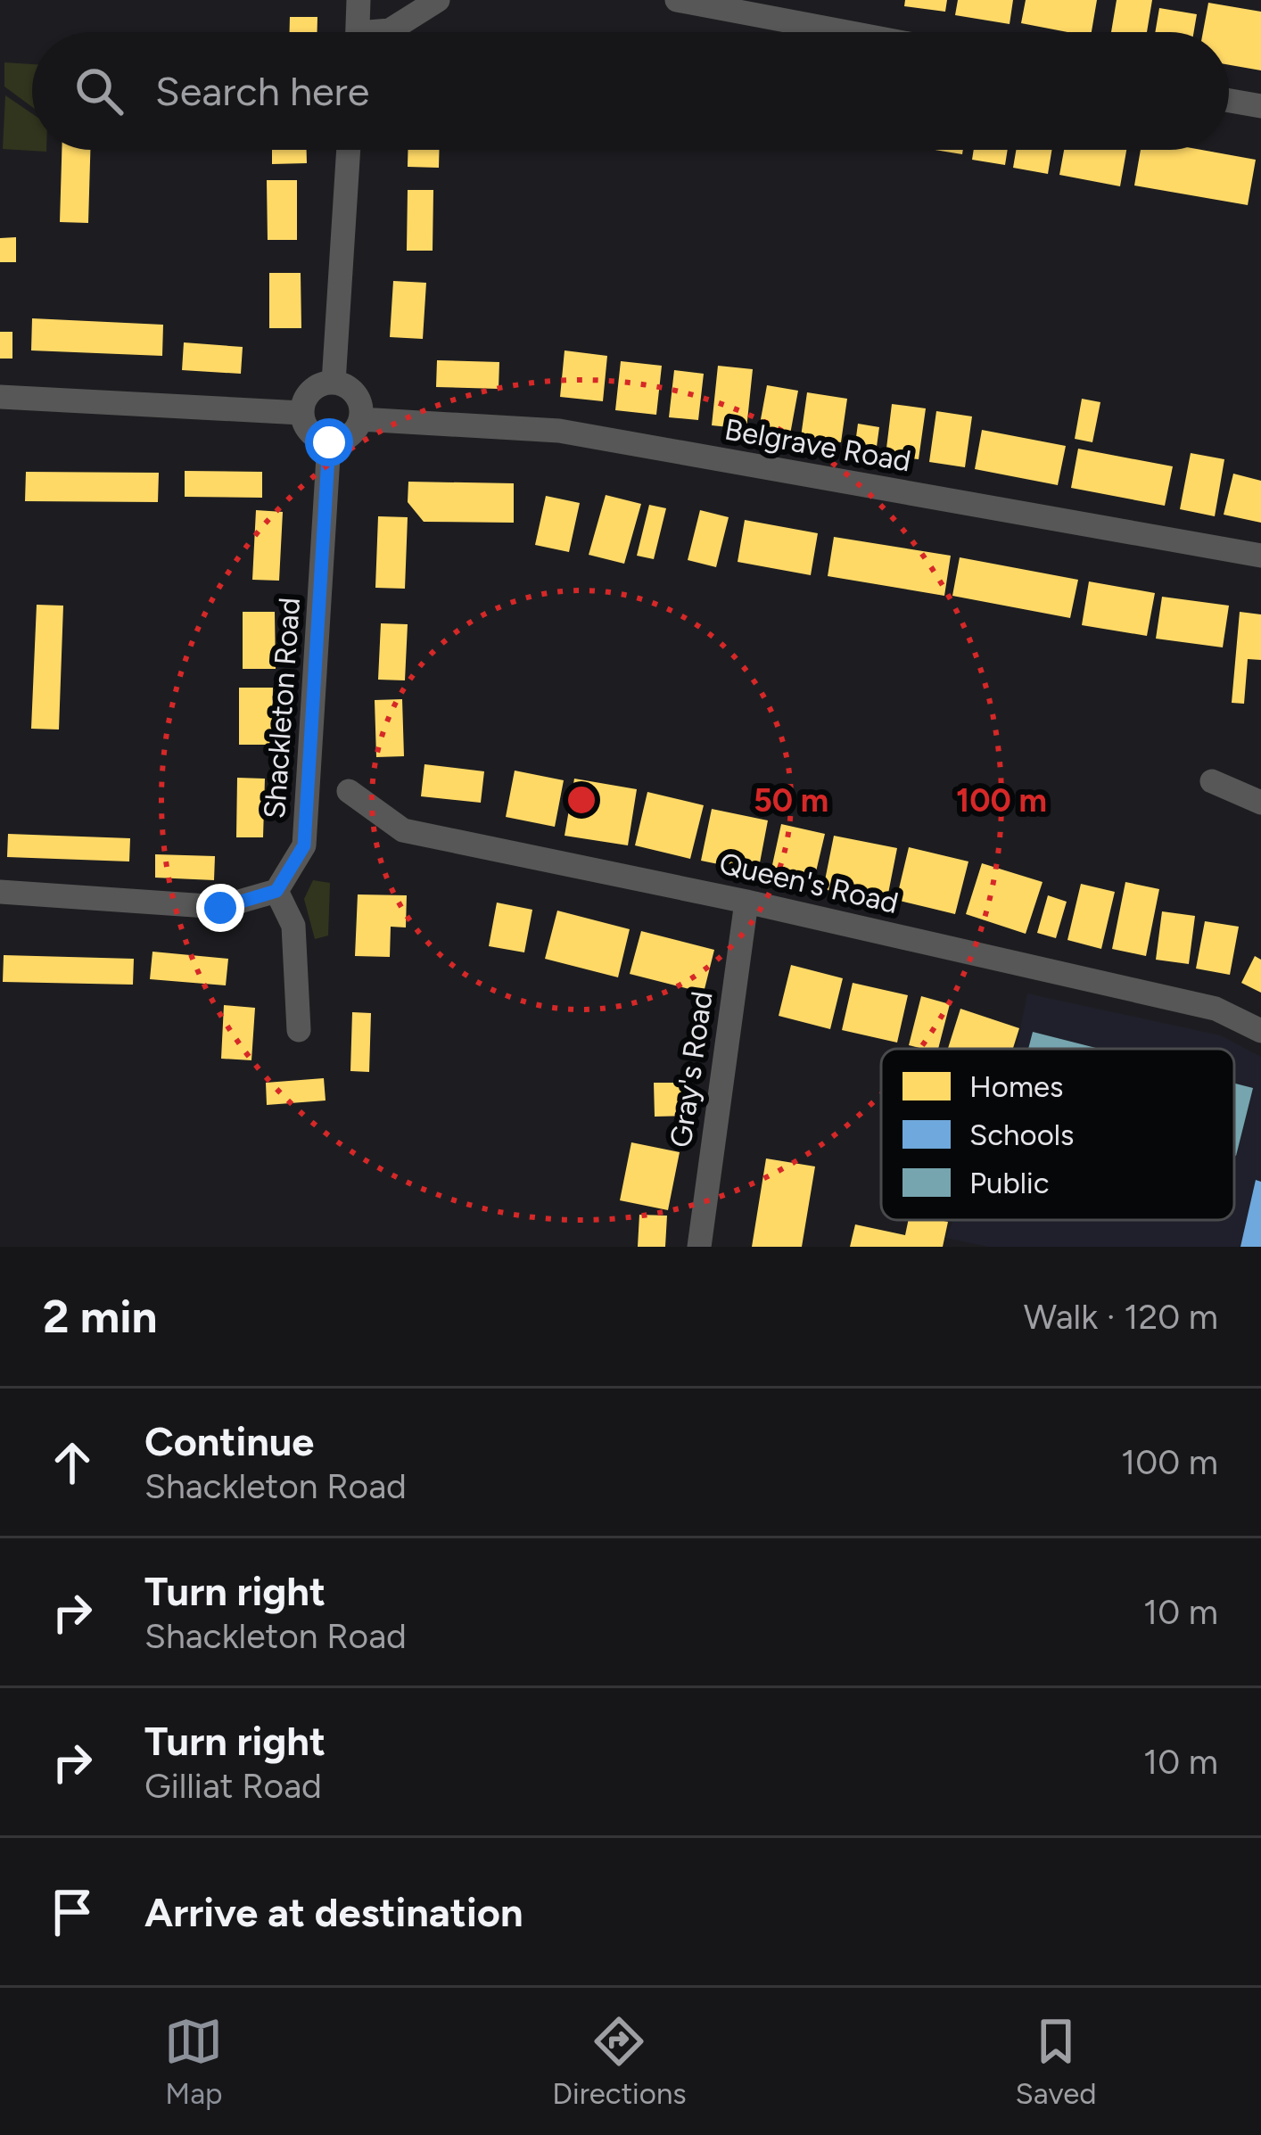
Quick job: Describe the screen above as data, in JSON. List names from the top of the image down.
{
  "streets": {
    "street": [
      "Belgrave Road",
      "Shackleton Road",
      "Queen's Road",
      "Gray's Road"
    ]
  },
  "crossings": [
    ["Belgrave Road", "Shackleton Road"],
    ["Queen's Road", "Gray's Road"]
  ],
  "legend": ["Homes", "Schools", "Public"],
  "page": {
    "search": "Search here",
    "heading": ["2 min", "Walk · 120 m"],
    "list": [
      ["Continue", "Shackleton Road", "100 m"],
      ["Turn right", "Shackleton Road", "10 m"],
      ["Turn right", "Gilliat Road", "10 m"],
      "Arrive at destination"
    ],
    "nav": ["Map", "Directions", "Saved"]
  },
  "rings": ["50 m", "100 m"]
}
